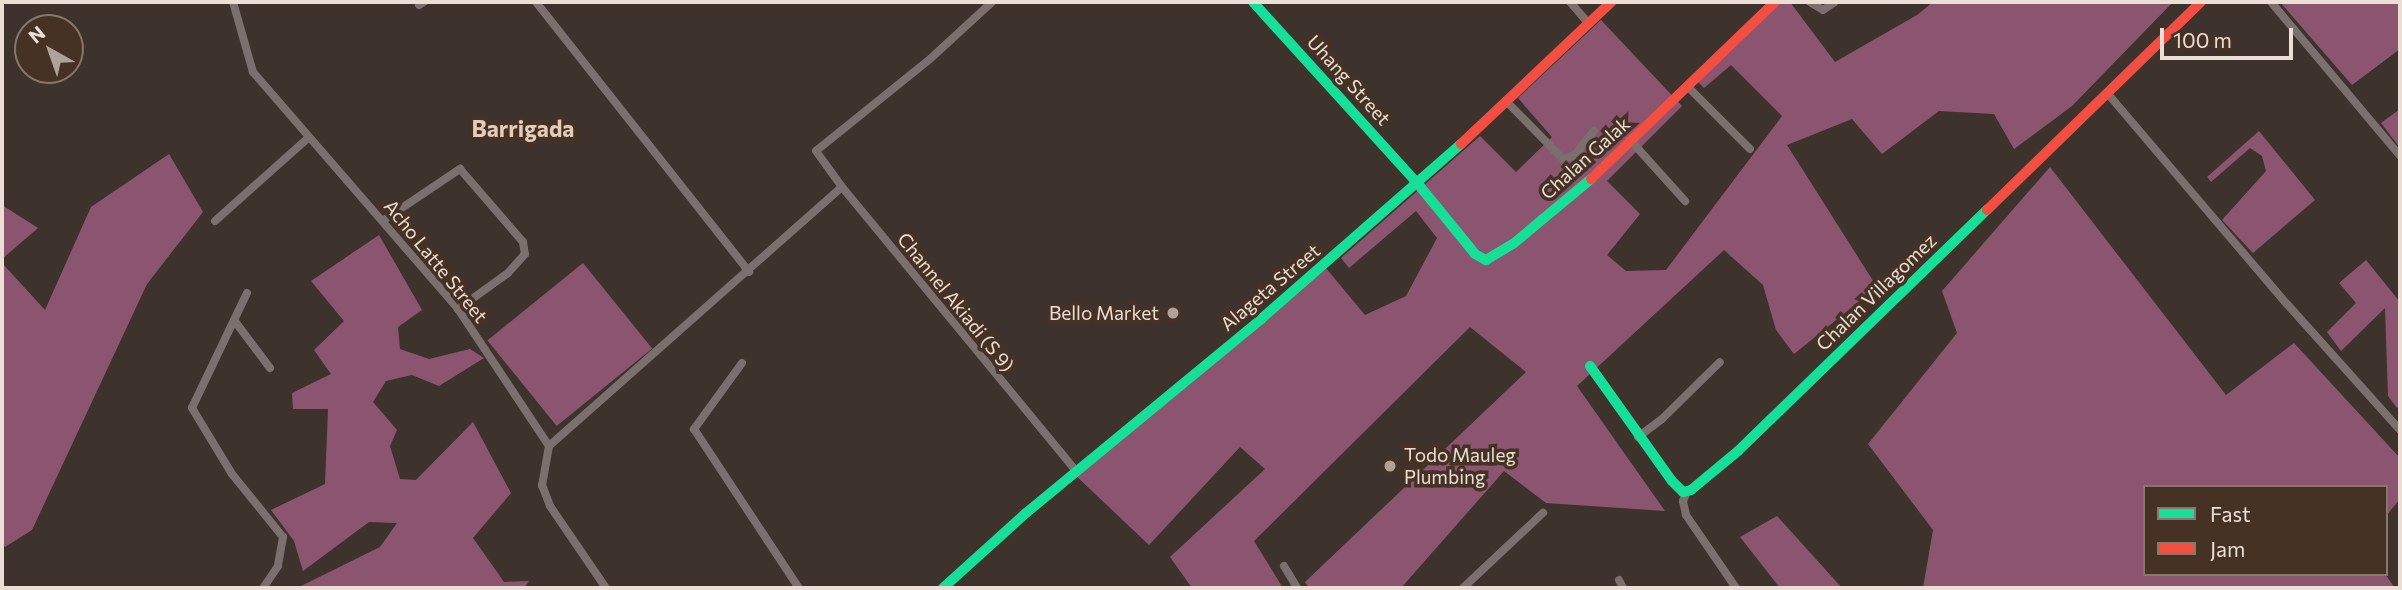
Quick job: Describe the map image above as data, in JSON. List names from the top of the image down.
{
  "streets": {
    "street": [
      "Uhang Street",
      "Chalan Galak",
      "Acho Latte Street",
      "Alageta Street",
      "Chalan Villagomez",
      "Channel Akiadi (S 9)"
    ]
  },
  "crossings": [
    ["Uhang Street", "Chalan Galak"],
    ["Uhang Street", "Alageta Street"],
    ["Chalan Galak", "Alageta Street"],
    ["Alageta Street", "Channel Akiadi (S 9)"]
  ],
  "districts": ["Barrigada"],
  "places": ["Bello Market", "Todo Mauleg Plumbing"],
  "legend": ["Fast", "Jam"],
  "scale_bar": "100 m",
  "north": "top left"
}
